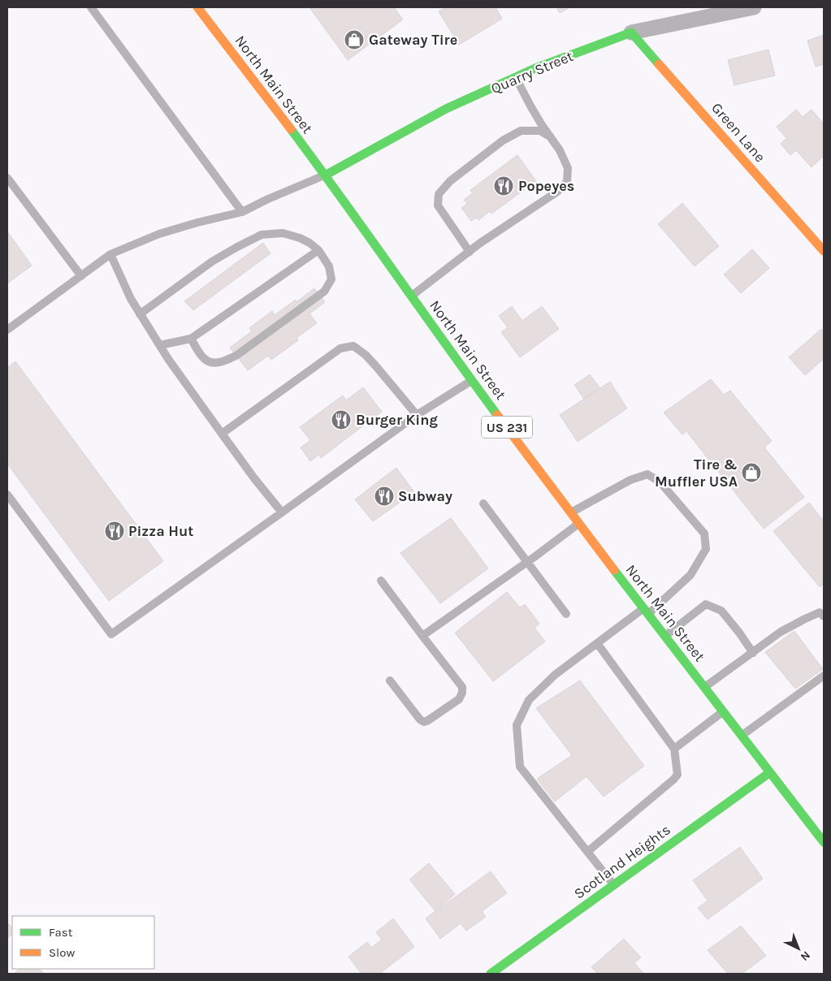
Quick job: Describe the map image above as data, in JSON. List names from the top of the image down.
{
  "streets": {
    "main road": [
      "Quarry Street",
      "North Main Street",
      "Green Lane",
      "US 231",
      "Scotland Heights"
    ]
  },
  "crossings": [
    ["Quarry Street", "North Main Street"],
    ["Quarry Street", "Green Lane"],
    ["North Main Street", "Scotland Heights"]
  ],
  "places": {
    "shop": ["Gateway Tire", "Tire & Muffler USA"],
    "restaurant": [
      "Popeyes",
      "Burger King",
      "Subway",
      "Pizza Hut"
    ]
  },
  "legend": ["Fast", "Slow"],
  "north": "bottom right"
}
